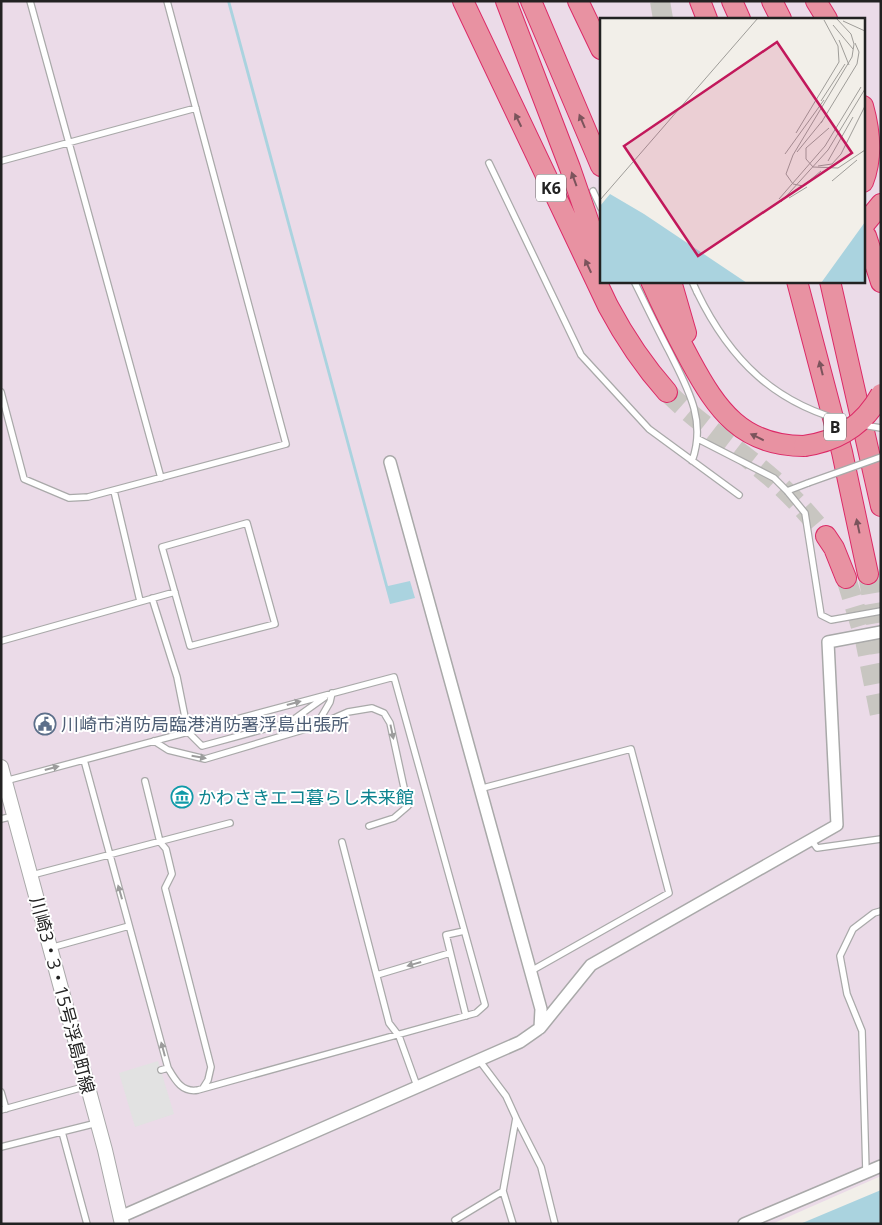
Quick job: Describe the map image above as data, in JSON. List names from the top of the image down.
{
  "streets": {
    "highway": ["K6", "B"],
    "street": ["川崎3・3・15号浮島町線"]
  },
  "places": {
    "public building": ["川崎市消防局臨港消防署浮島出張所"],
    "museum": ["かわさきエコ暮らし未来館"]
  }
}
